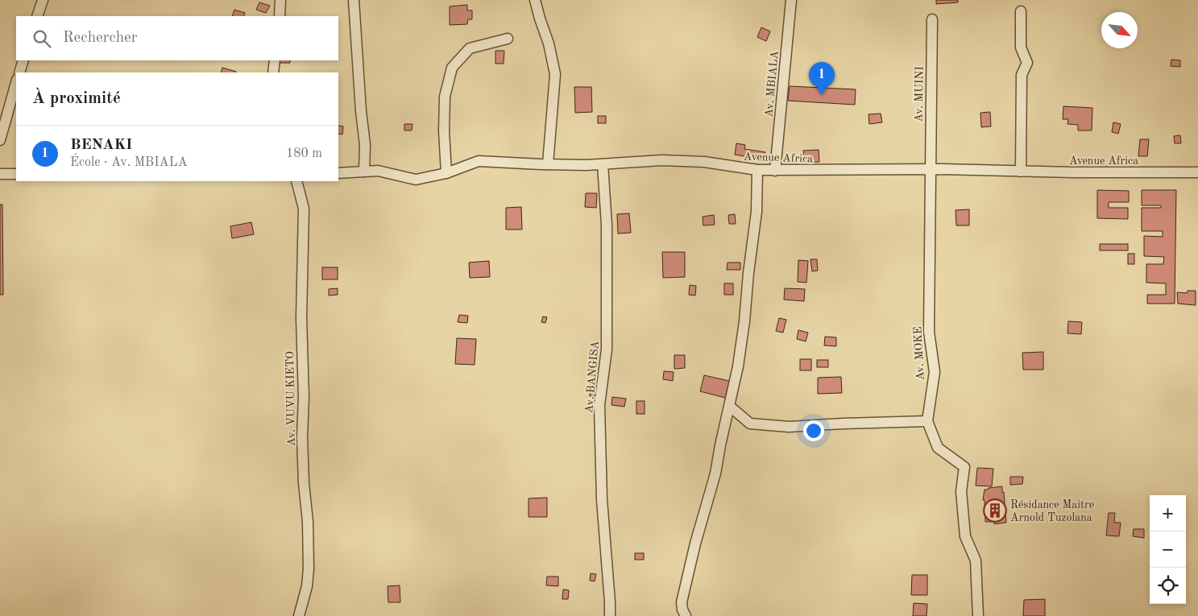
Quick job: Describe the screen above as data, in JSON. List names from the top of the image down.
{
  "streets": {
    "street": [
      "Av. MBIALA",
      "Av. MUINI",
      "Avenue Africa",
      "Av. MOKE",
      "Av. BANGISA",
      "Av. VUVU KIETO"
    ]
  },
  "crossings": [
    ["Av. MBIALA", "Avenue Africa"],
    ["Av. MUINI", "Avenue Africa"],
    ["Av. MUINI", "Av. MOKE"],
    ["Avenue Africa", "Av. MOKE"],
    ["Avenue Africa", "Av. BANGISA"]
  ],
  "places": {
    "building": ["Résidance Maitre Arnold Tuzolana"]
  },
  "north": "bottom right",
  "page": {
    "search": "Rechercher",
    "pins": "1",
    "heading": "À proximité",
    "list": [
      {
        "mark": "1",
        "name": "BENAKI",
        "note": "École · Av. MBIALA",
        "value": "180 m"
      }
    ],
    "map_buttons": ["+", "−"]
  }
}
